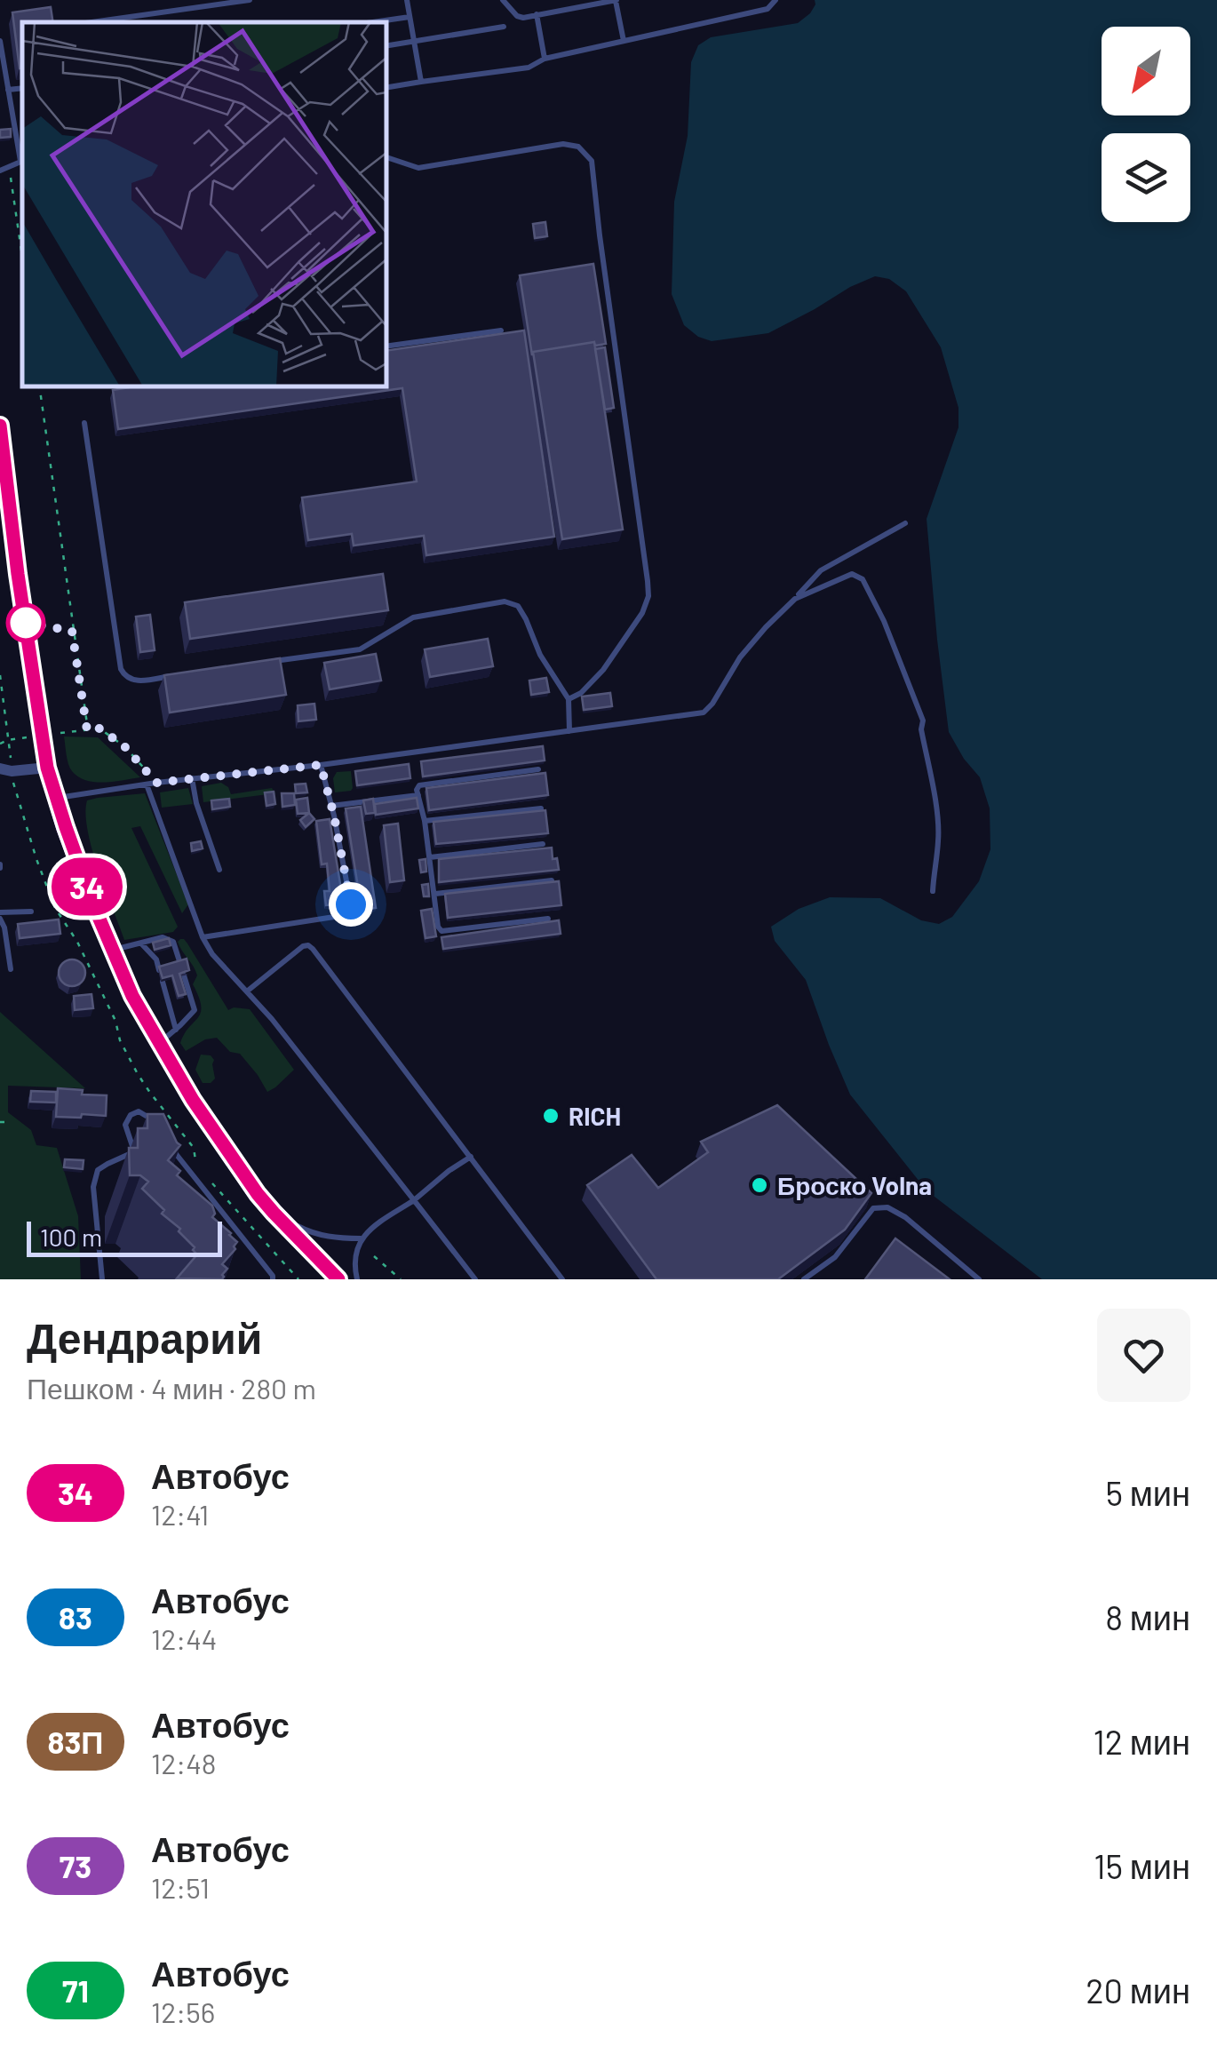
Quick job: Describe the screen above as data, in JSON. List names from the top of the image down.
{
  "places": ["RICH", "Броско Volna"],
  "lines": ["bus line 34"],
  "scale_bar": "100 m",
  "north": "bottom left",
  "page": {
    "on_map": "34",
    "scale": "100 m",
    "heading": ["Дендрарий", "Пешком · 4 мин · 280 m"],
    "list": [
      {
        "mark": "34",
        "name": "Автобус",
        "note": "12:41",
        "value": "5 мин"
      },
      {
        "mark": "83",
        "name": "Автобус",
        "note": "12:44",
        "value": "8 мин"
      },
      {
        "mark": "83П",
        "name": "Автобус",
        "note": "12:48",
        "value": "12 мин"
      },
      {
        "mark": "73",
        "name": "Автобус",
        "note": "12:51",
        "value": "15 мин"
      },
      {
        "mark": "71",
        "name": "Автобус",
        "note": "12:56",
        "value": "20 мин"
      }
    ]
  }
}
